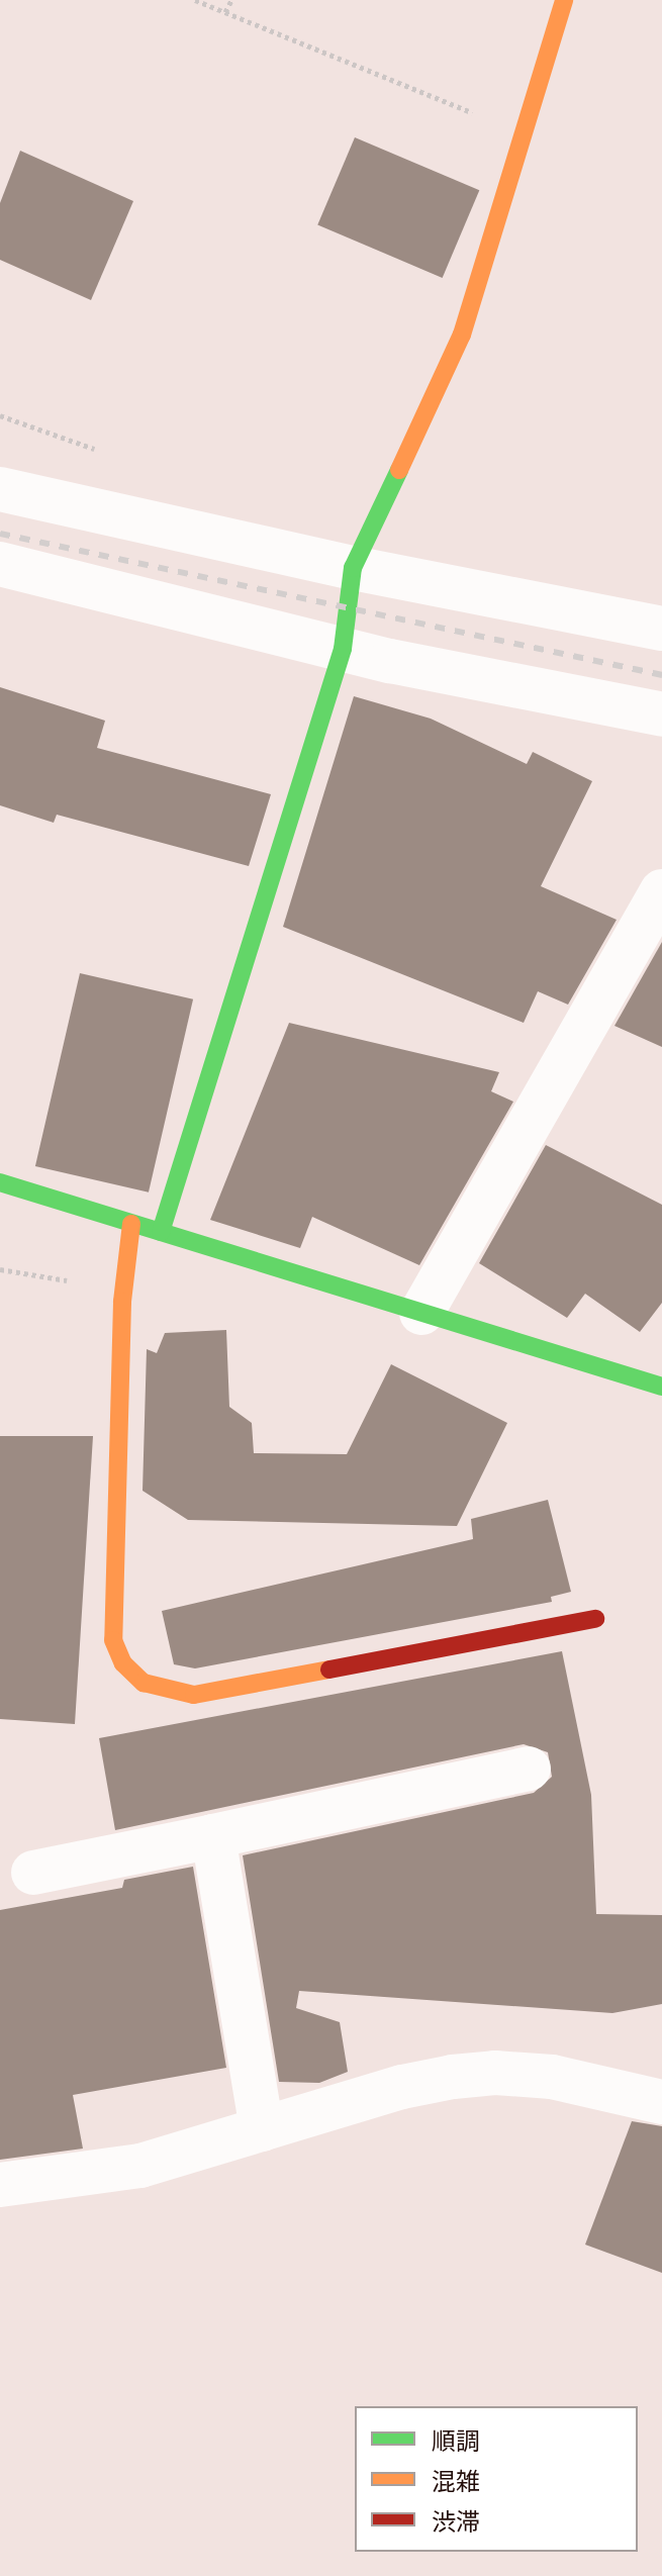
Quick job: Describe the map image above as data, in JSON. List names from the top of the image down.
{
  "legend": ["順調", "混雑", "渋滞"]
}
